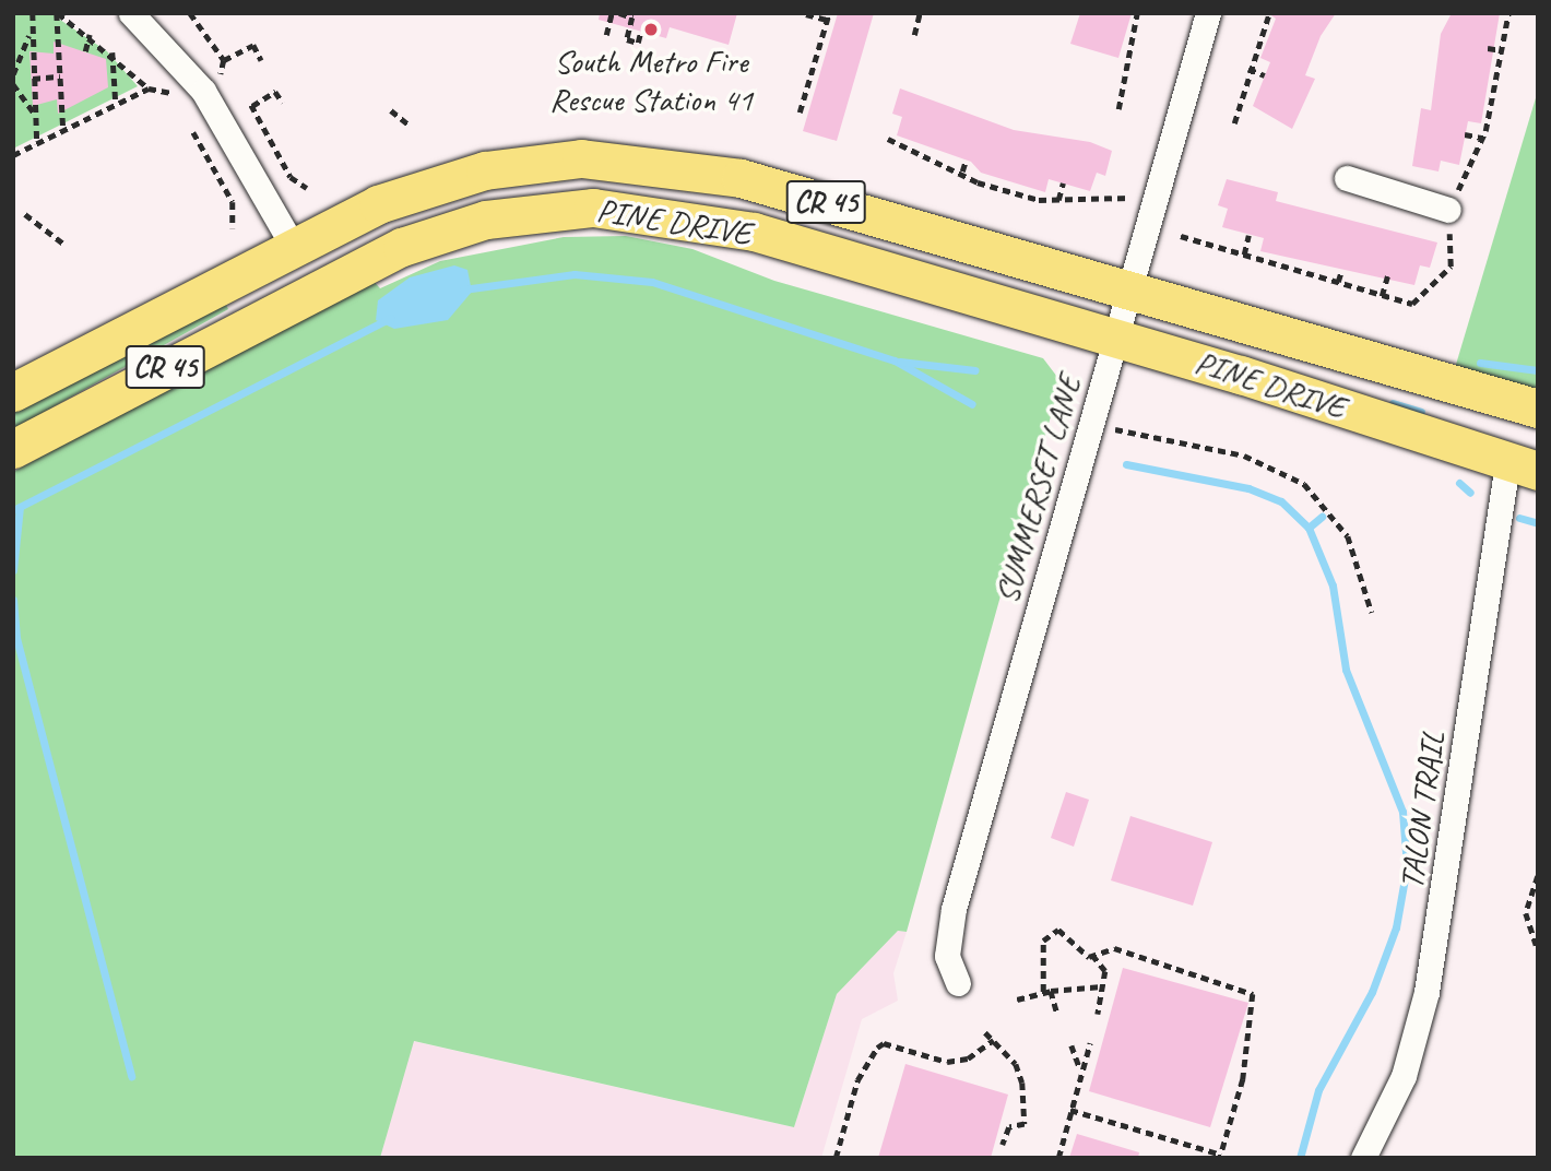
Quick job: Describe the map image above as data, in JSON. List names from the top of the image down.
{
  "streets": {
    "main road": ["CR 45", "PINE DRIVE"],
    "street": ["SUMMERSET LANE", "TALON TRAIL"]
  },
  "crossings": [
    ["PINE DRIVE", "SUMMERSET LANE"],
    ["PINE DRIVE", "TALON TRAIL"]
  ],
  "places": ["South Metro Fire Rescue Station 41"]
}
